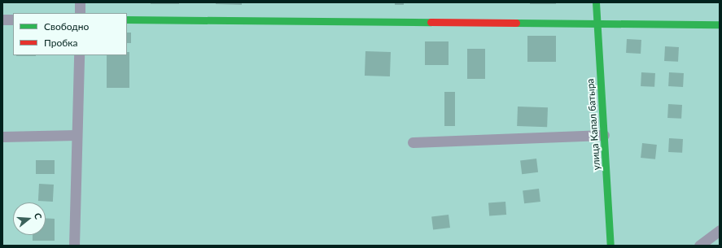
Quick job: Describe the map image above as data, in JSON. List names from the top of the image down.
{
  "streets": {
    "street": ["улица Капал батыра"]
  },
  "legend": ["Свободно", "Пробка"],
  "north": "right"
}
